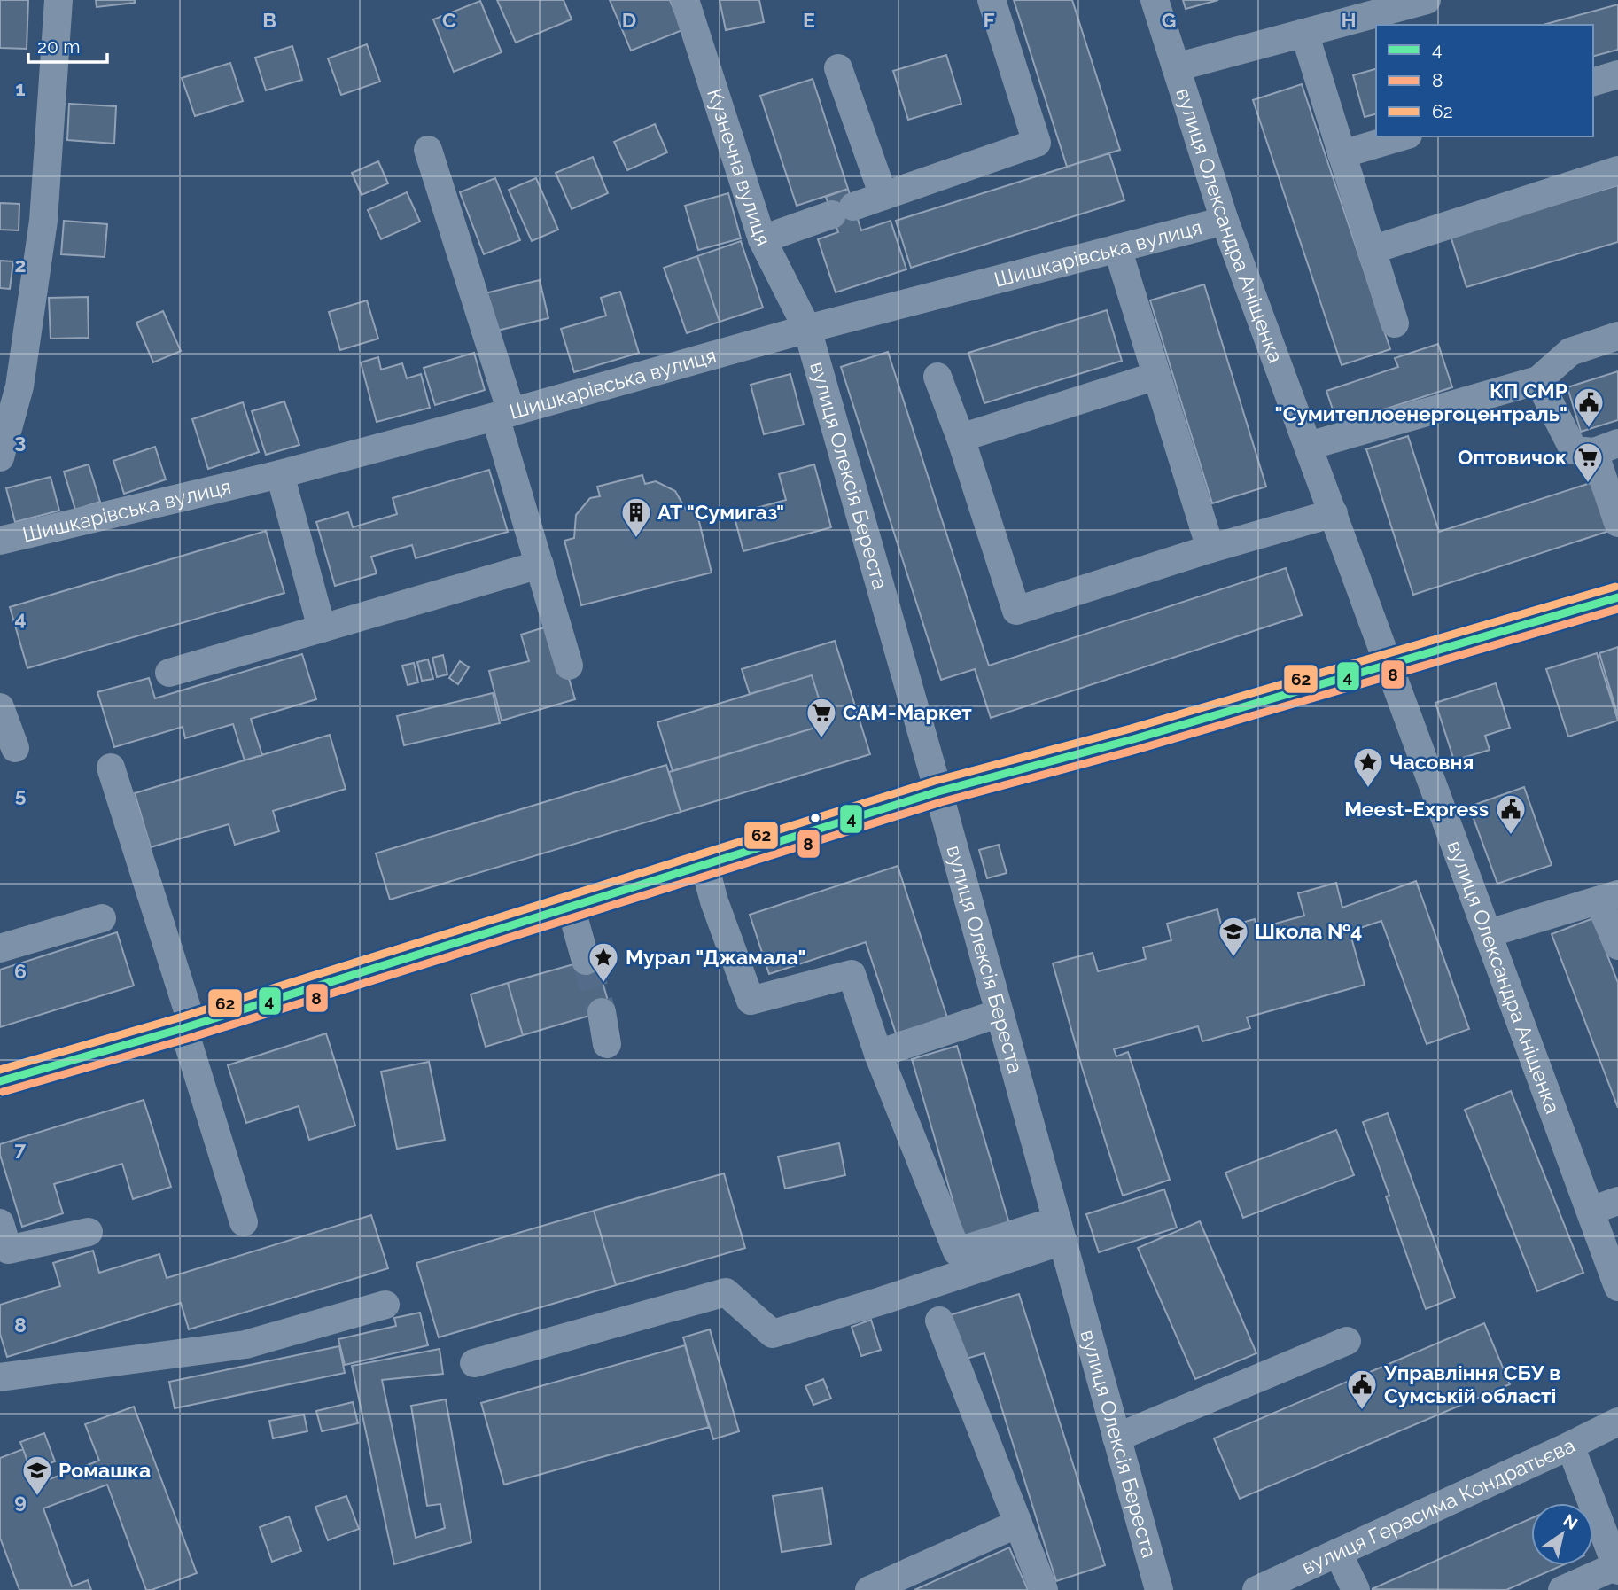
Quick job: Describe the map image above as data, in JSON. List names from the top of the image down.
{
  "streets": {
    "street": [
      "Кузнечна вулиця",
      "вулиця Олександра Аніщенка",
      "Шишкарівська вулиця",
      "вулиця Олексія Береста",
      "вулиця Герасима Кондратьєва"
    ]
  },
  "crossings": [
    ["Кузнечна вулиця", "Шишкарівська вулиця"],
    ["Кузнечна вулиця", "вулиця Олексія Береста"],
    ["вулиця Олександра Аніщенка", "Шишкарівська вулиця"],
    ["Шишкарівська вулиця", "вулиця Олексія Береста"]
  ],
  "places": {
    "public building": ["КП СМР \"Сумитеплоенергоцентраль\"", "Meest-Express", "Управління СБУ в Сумській області"],
    "supermarket": ["Оптовичок", "САМ-Маркет"],
    "building": ["АТ \"Сумигаз\""],
    "place": ["Часовня", "Мурал \"Джамала\""],
    "school or university": ["Школа №4", "Ромашка"]
  },
  "lines": ["transit line 62", "transit line 4", "transit line 8"],
  "legend": ["4", "8", "62"],
  "scale_bar": "20 m",
  "north": "top right",
  "grid": {
    "columns": [
      "B",
      "C",
      "D",
      "E",
      "F",
      "G",
      "H"
    ],
    "rows": [
      "1",
      "2",
      "3",
      "4",
      "5",
      "6",
      "7",
      "8",
      "9"
    ]
  }
}
